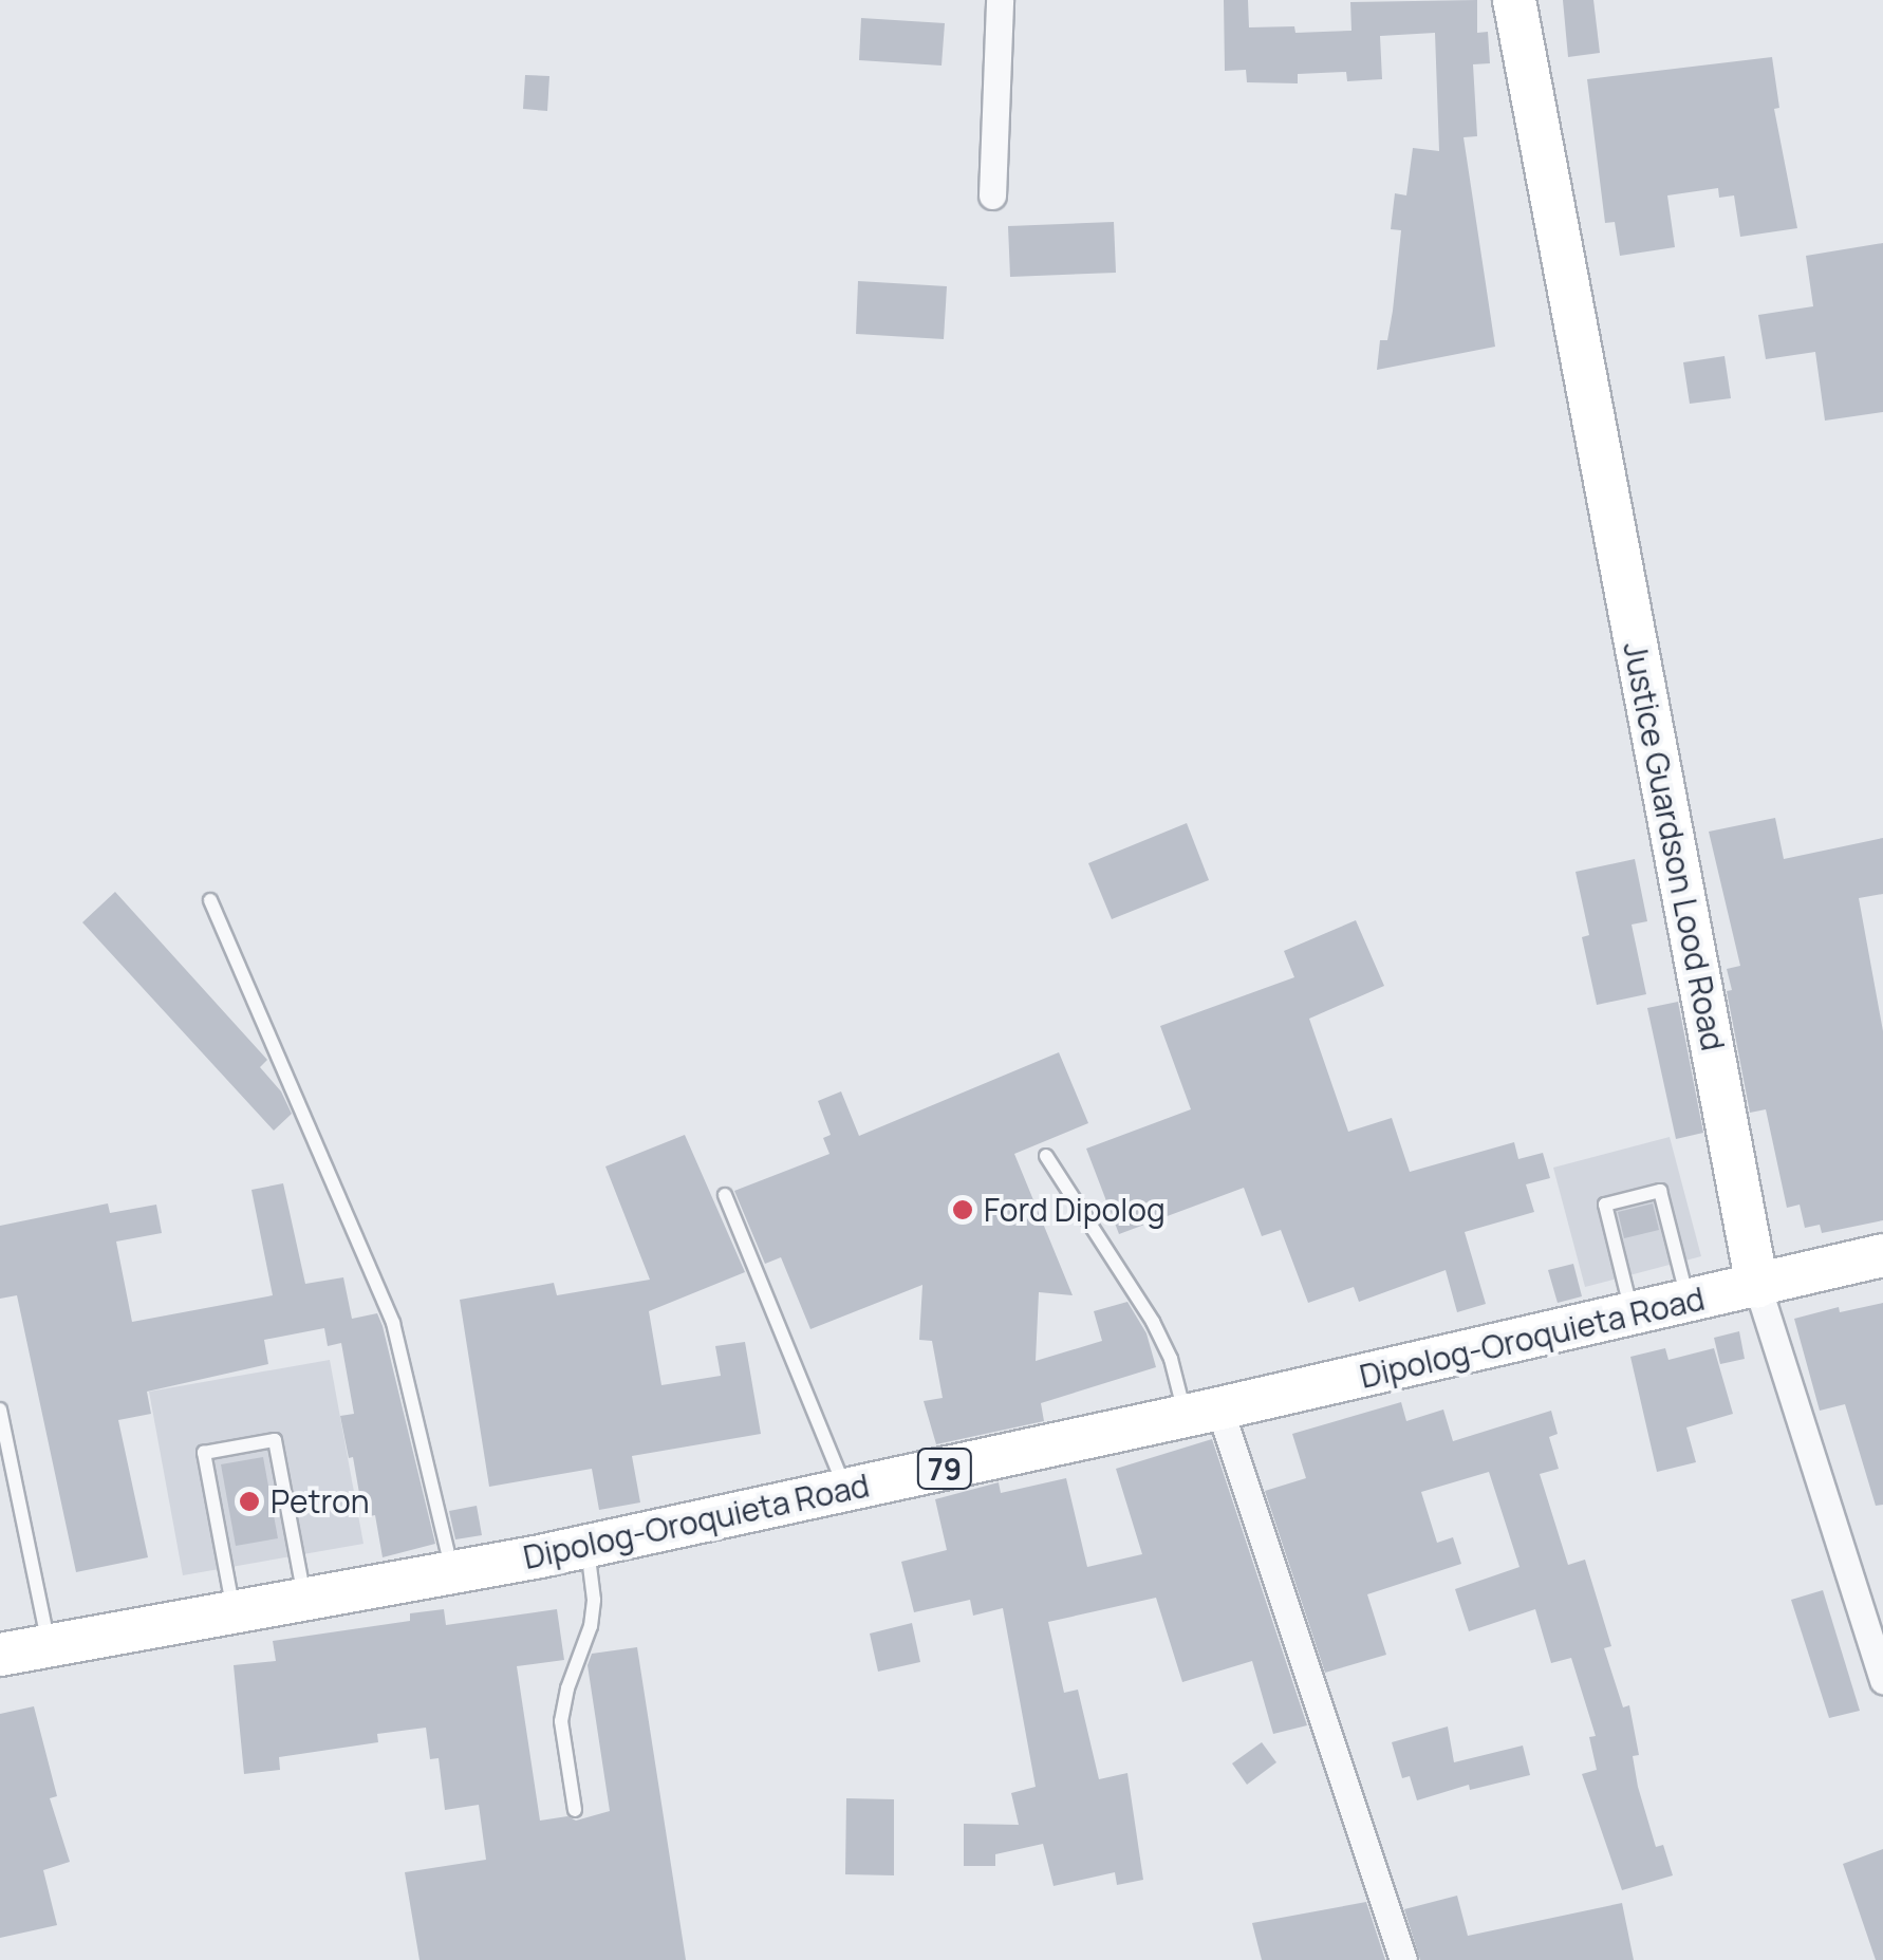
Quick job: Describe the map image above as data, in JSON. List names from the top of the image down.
{
  "streets": {
    "main road": ["Justice Guardson Lood Road", "Dipolog-Oroquieta Road", "79"]
  },
  "crossings": [
    ["Justice Guardson Lood Road", "Dipolog-Oroquieta Road"]
  ],
  "places": ["Ford Dipolog", "Petron"]
}
